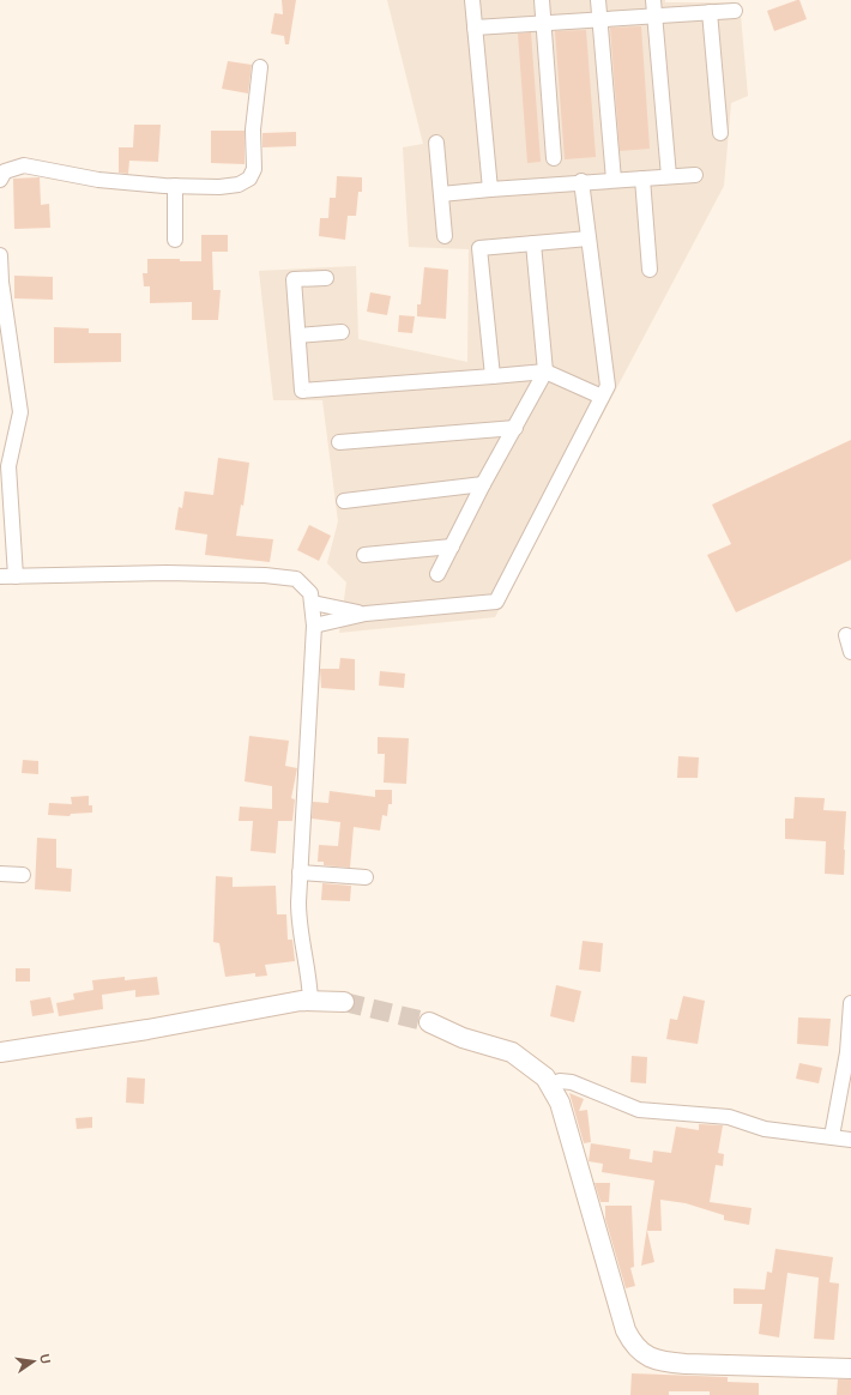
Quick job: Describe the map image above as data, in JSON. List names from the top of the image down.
{
  "north": "right"
}
